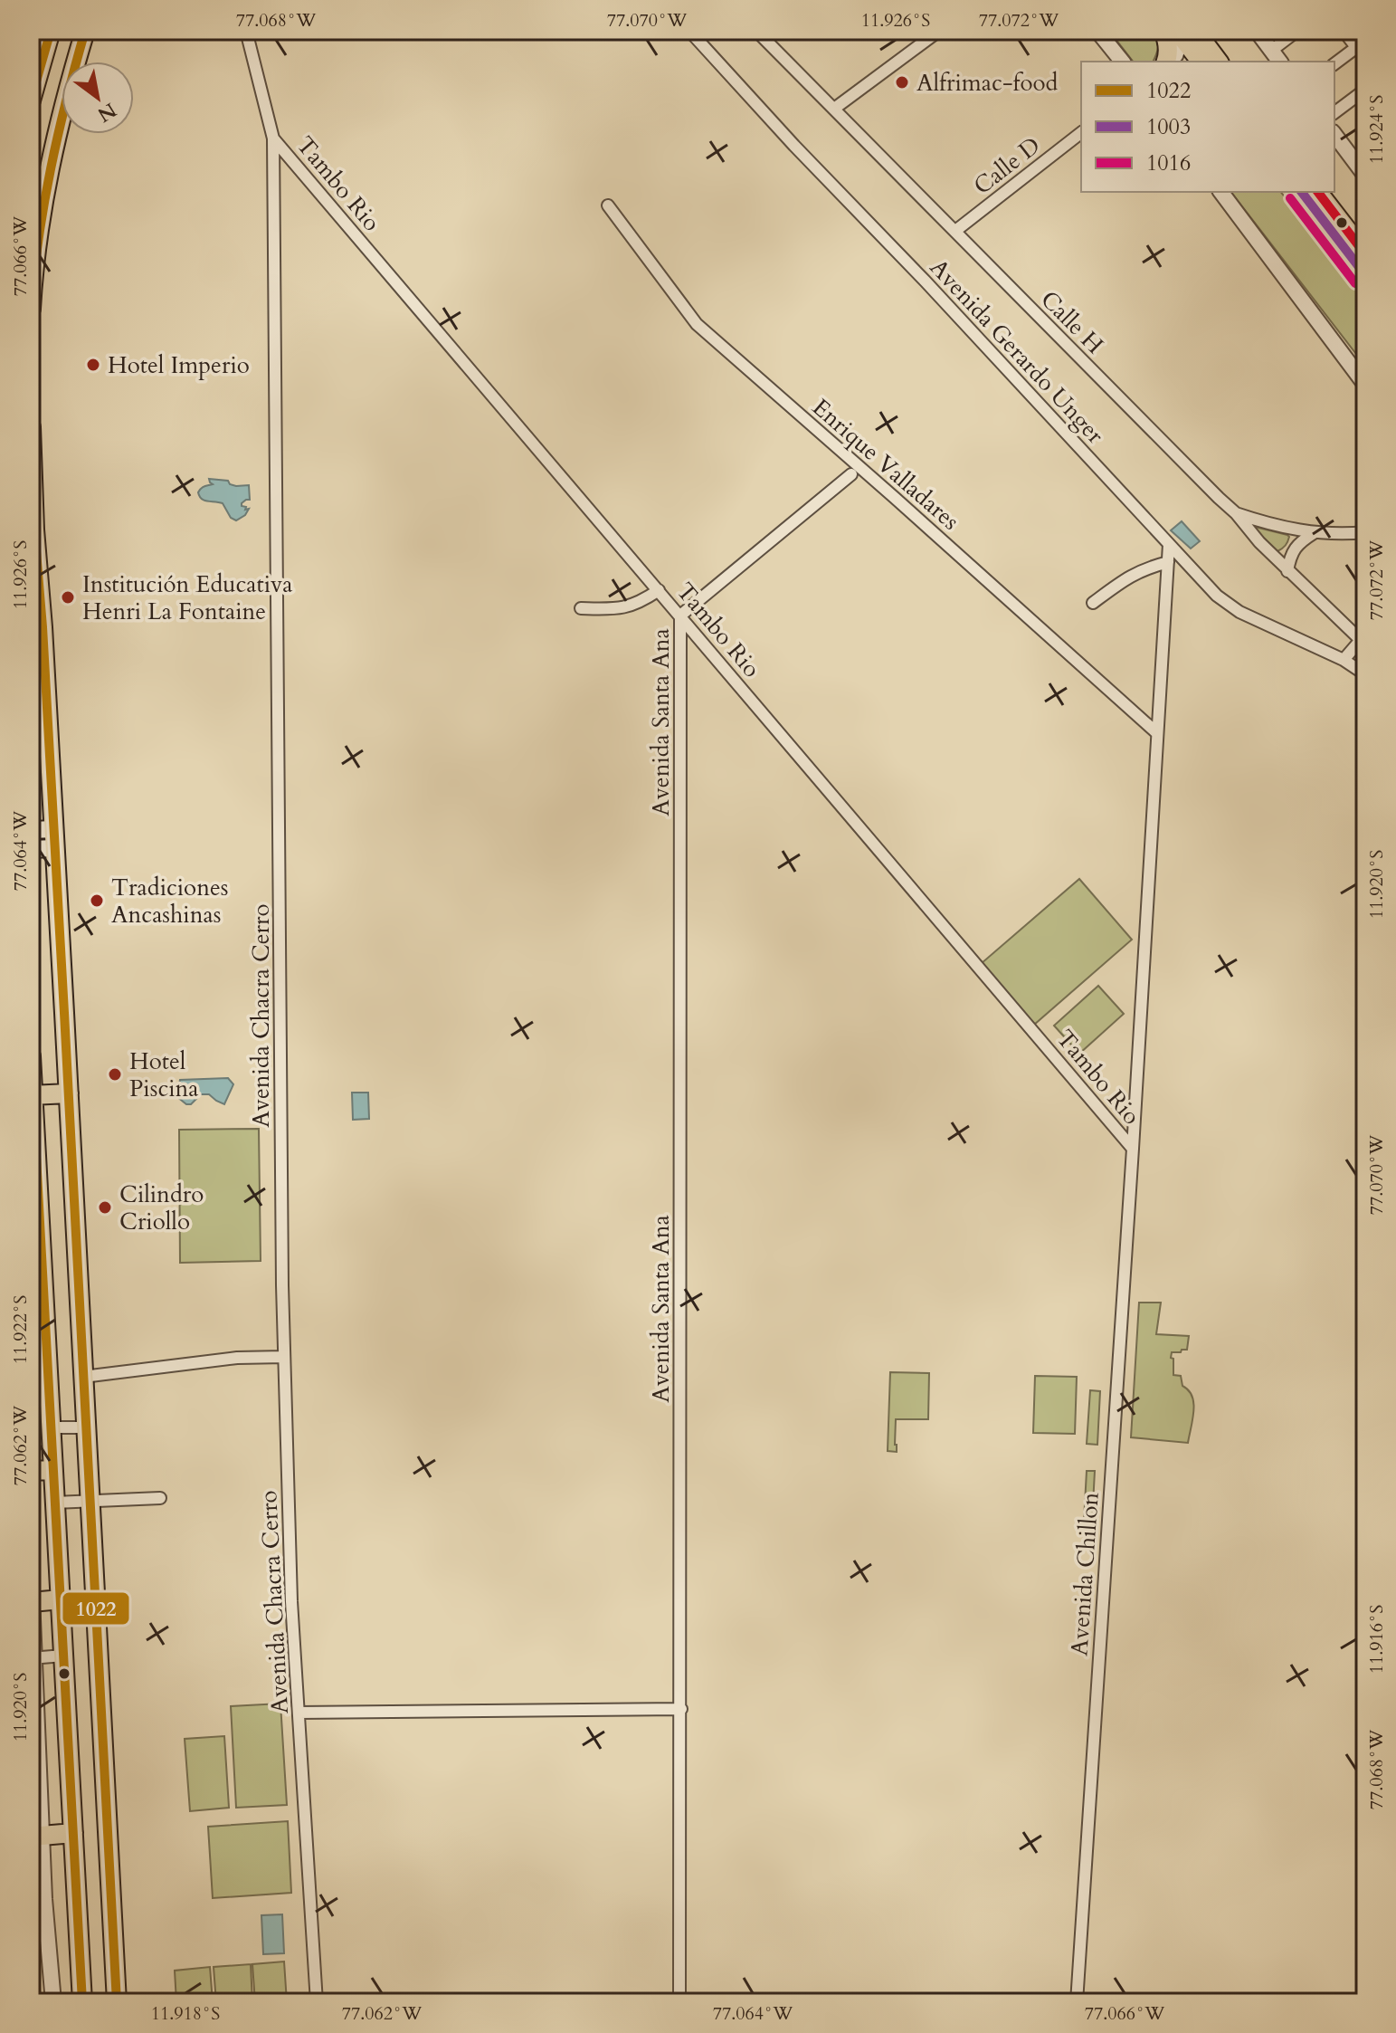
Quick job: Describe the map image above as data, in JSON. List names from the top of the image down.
{
  "streets": {
    "street": [
      "Calle D",
      "Tambo Rio",
      "Calle H",
      "Avenida Gerardo Unger",
      "Enrique Valladares",
      "Avenida Santa Ana",
      "Avenida Chacra Cerro",
      "Avenida Chillon"
    ]
  },
  "crossings": [
    ["Calle D", "Calle H"],
    ["Tambo Rio", "Avenida Santa Ana"],
    ["Tambo Rio", "Avenida Chacra Cerro"],
    ["Tambo Rio", "Avenida Chillon"]
  ],
  "places": [
    "Alfrimac-food",
    "Hotel Imperio",
    "Institución Educativa Henri La Fontaine",
    "Tradiciones Ancashinas",
    "Hotel Piscina",
    "Cilindro Criollo"
  ],
  "lines": ["transit line 1022", "transit line 1003", "transit line 1016"],
  "legend": ["1022", "1003", "1016"],
  "north": "bottom right",
  "coordinates": [
    "77.068°W",
    "77.070°W",
    "11.926°S",
    "77.072°W",
    "11.924°S",
    "77.066°W",
    "77.064°W",
    "11.920°S",
    "11.922°S",
    "77.062°W",
    "11.916°S",
    "11.918°S"
  ]
}
